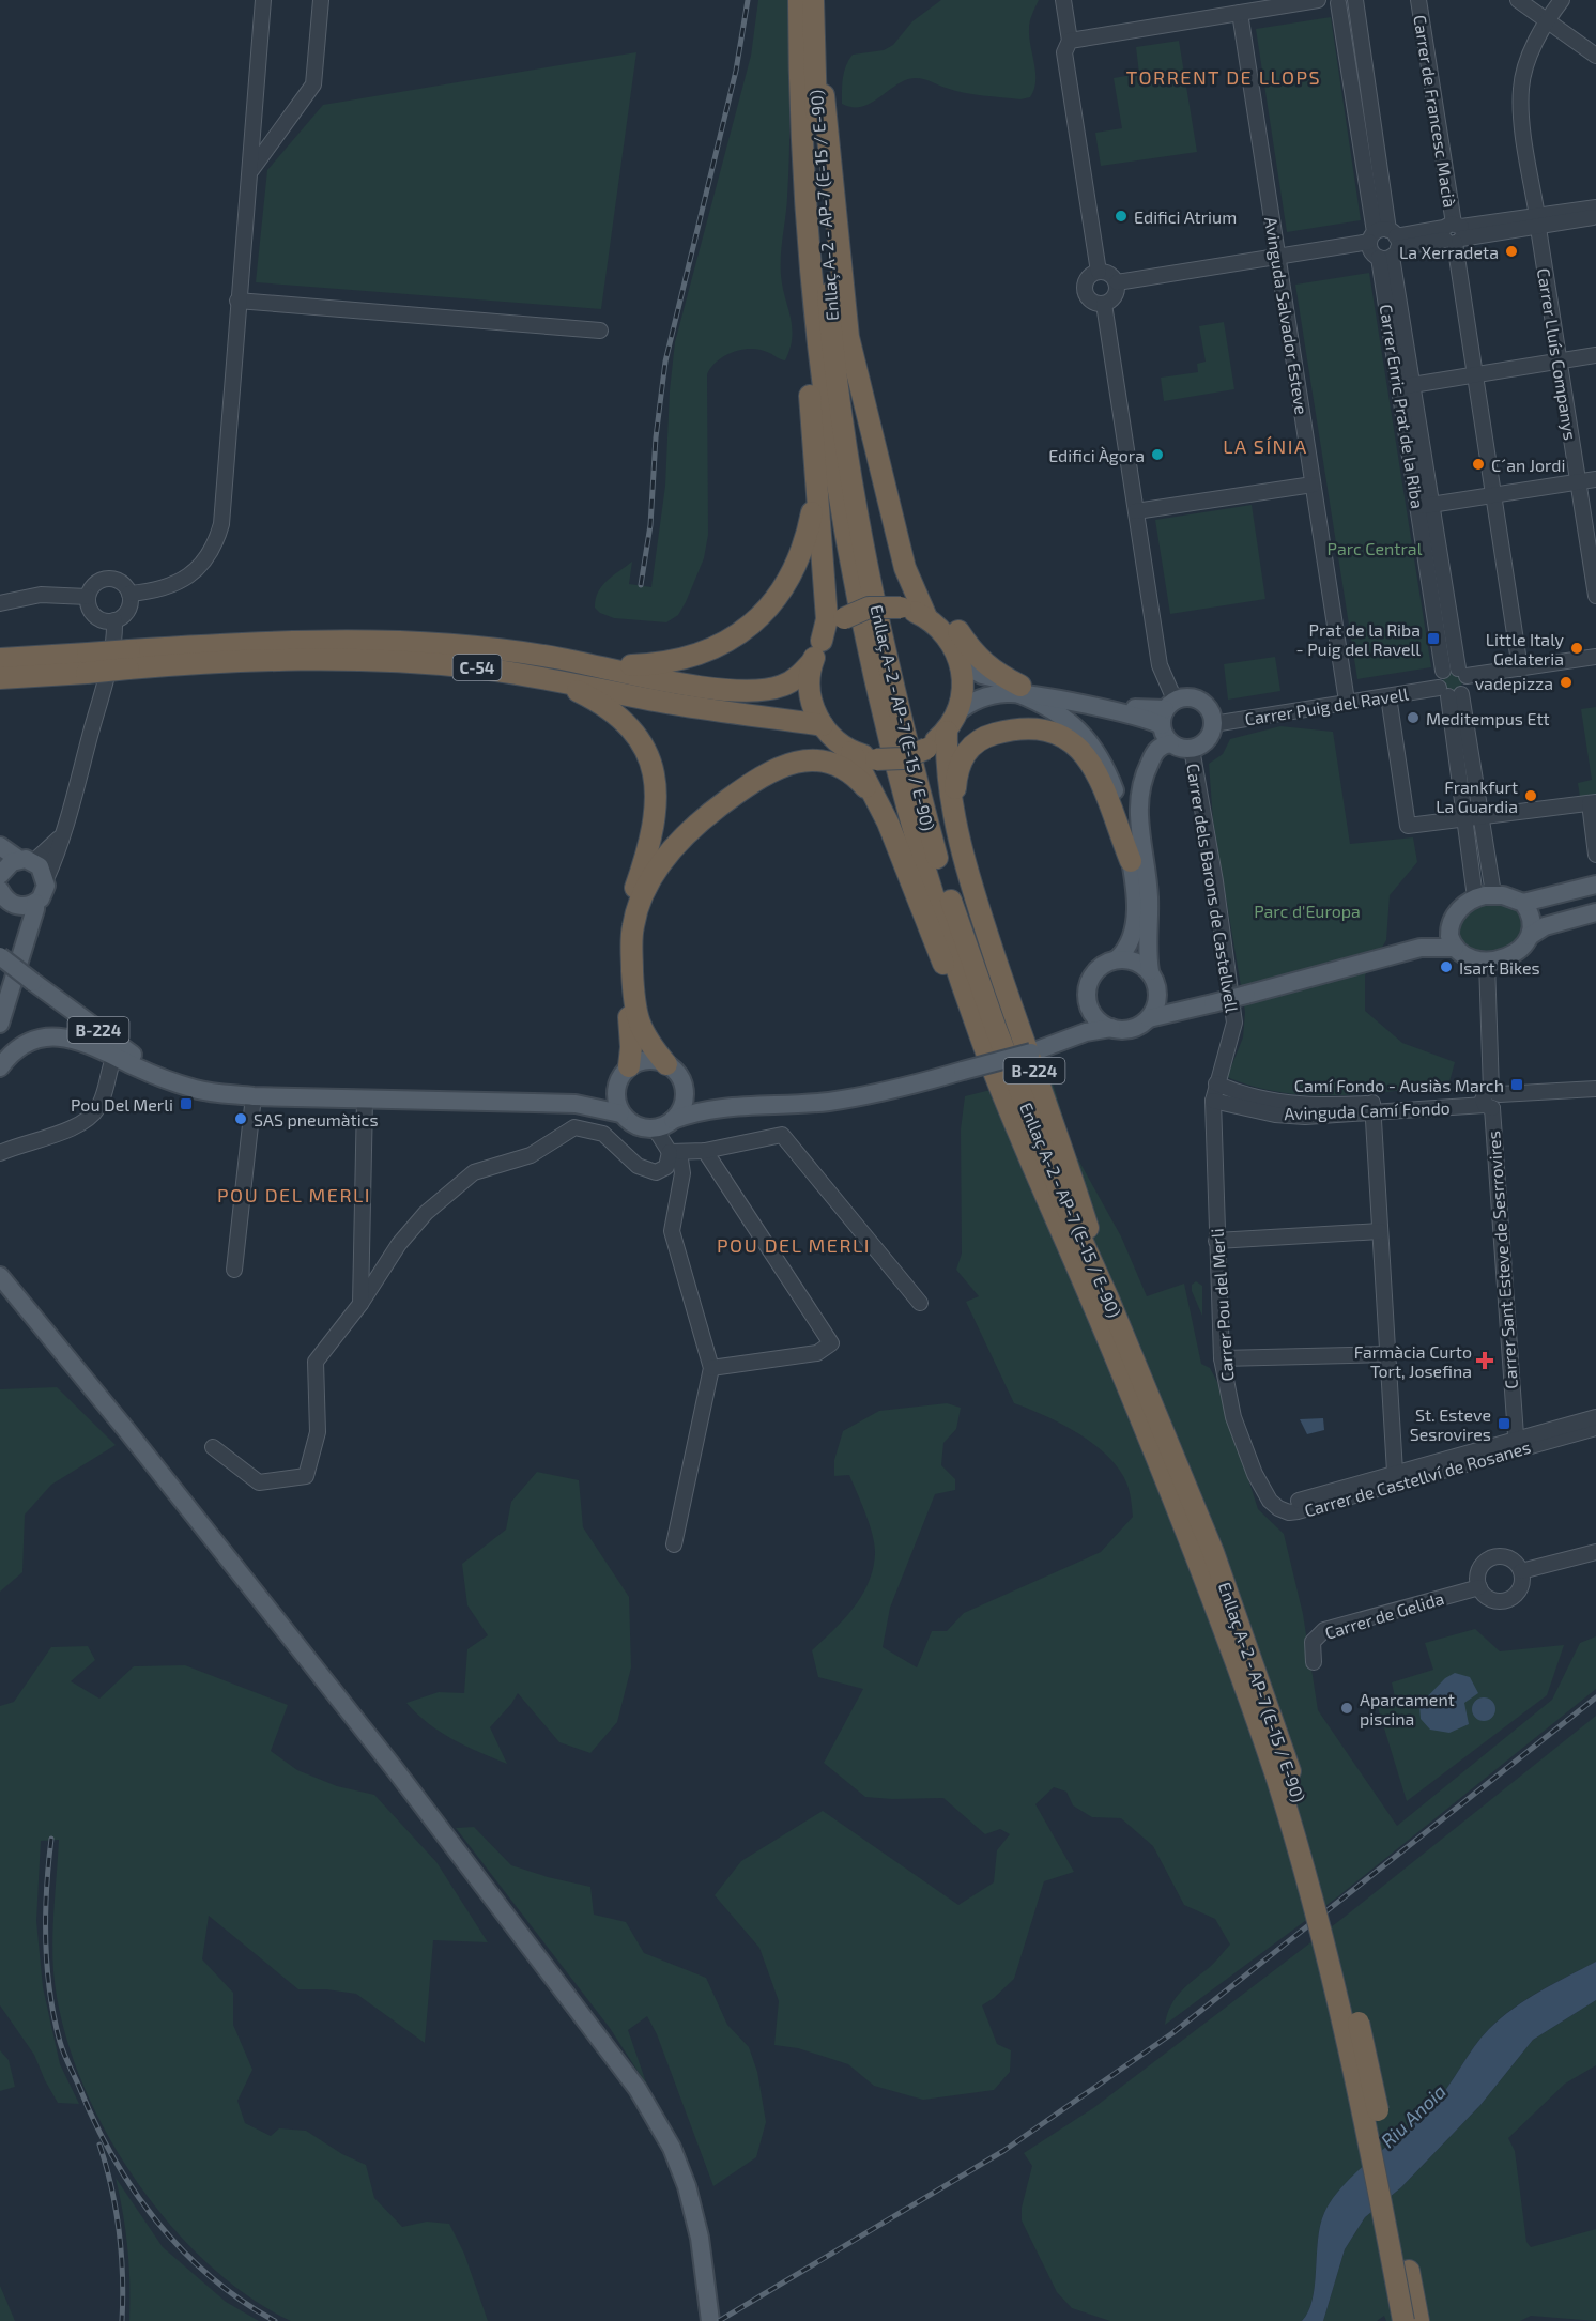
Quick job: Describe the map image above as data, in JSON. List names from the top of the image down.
{
  "streets": {
    "highway": ["Enllaç A-2 - AP-7 (E-15 / E-90)", "C-54", "B-224"],
    "street": [
      "Carrer de Francesc Macià",
      "Avinguda Salvador Esteve",
      "Carrer Lluís Companys",
      "Carrer Enric Prat de la Riba",
      "Carrer Puig del Ravell",
      "Carrer dels Barons de Castellvell",
      "Avinguda Camí Fondo",
      "Carrer Sant Esteve de Sesrrovires",
      "Carrer Pou del Merli",
      "Carrer de Castellví de Rosanes",
      "Carrer de Gelida"
    ]
  },
  "crossings": [
    ["Carrer de Francesc Macià", "Carrer Puig del Ravell"],
    ["Enllaç A-2 - AP-7 (E-15 / E-90)", "B-224"],
    ["Avinguda Salvador Esteve", "Carrer Puig del Ravell"],
    ["Carrer Enric Prat de la Riba", "Carrer Puig del Ravell"],
    ["Carrer Puig del Ravell", "Carrer dels Barons de Castellvell"],
    ["Carrer dels Barons de Castellvell", "Avinguda Camí Fondo"],
    ["Carrer dels Barons de Castellvell", "Carrer Pou del Merli"],
    ["B-224", "Carrer Sant Esteve de Sesrrovires"],
    ["Avinguda Camí Fondo", "Carrer Sant Esteve de Sesrrovires"],
    ["Avinguda Camí Fondo", "Carrer Pou del Merli"],
    ["Carrer Sant Esteve de Sesrrovires", "Carrer de Castellví de Rosanes"],
    ["Carrer Pou del Merli", "Carrer de Castellví de Rosanes"]
  ],
  "districts": [
    "TORRENT DE LLOPS",
    "LA SÍNIA",
    "POU DEL MERLI",
    "POU DEL MERLI"
  ],
  "water": ["Riu Anoia"],
  "parks": ["Parc Central", "Parc d'Europa"],
  "places": {
    "other": [
      "Edifici Atrium",
      "La Xerradeta",
      "Edifici Àgora",
      "C´an Jordi",
      "Little Italy Gelateria",
      "vadepizza",
      "Meditempus Ett",
      "Frankfurt La Guardia",
      "Isart Bikes",
      "SAS pneumàtics",
      "Aparcament piscina"
    ],
    "transit": [
      "Prat de la Riba - Puig del Ravell",
      "Camí Fondo - Ausiàs March",
      "Pou Del Merli",
      "St. Esteve Sesrovires"
    ],
    "health": ["Farmàcia Curto Tort, Josefina"]
  }
}
